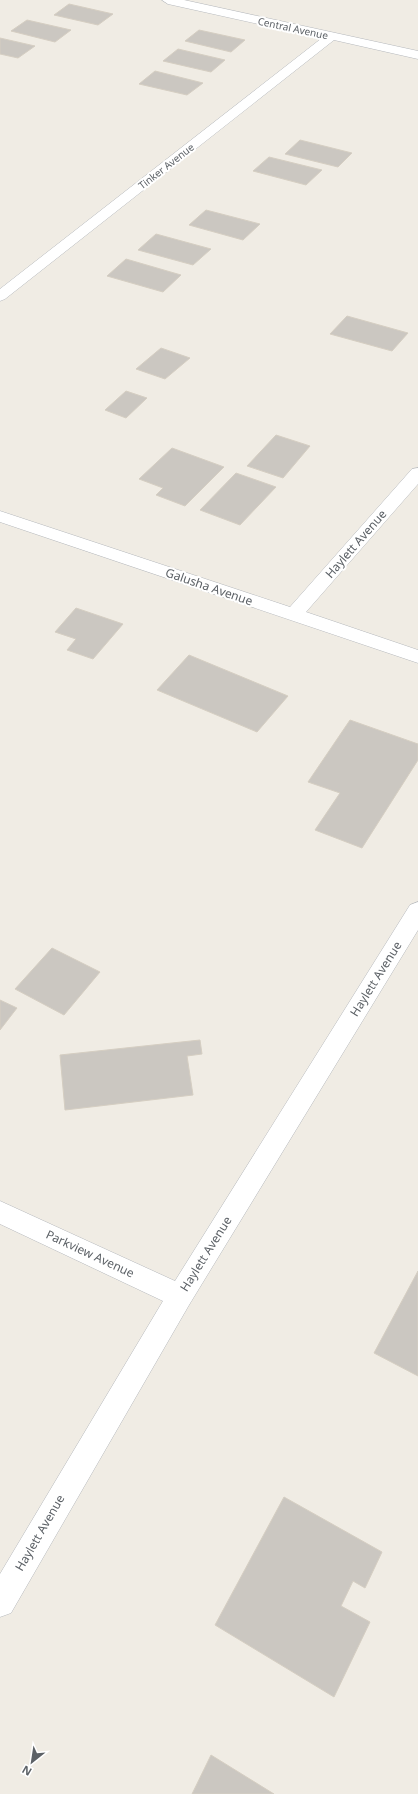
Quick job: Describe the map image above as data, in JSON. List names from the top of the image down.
{
  "streets": {
    "street": [
      "Central Avenue",
      "Tinker Avenue",
      "Haylett Avenue",
      "Galusha Avenue",
      "Parkview Avenue"
    ]
  },
  "crossings": [
    ["Central Avenue", "Tinker Avenue"],
    ["Haylett Avenue", "Galusha Avenue"],
    ["Haylett Avenue", "Parkview Avenue"]
  ],
  "north": "bottom left"
}
